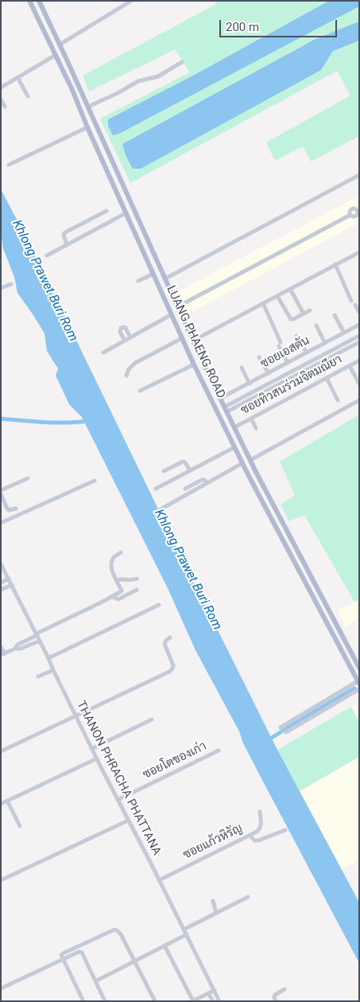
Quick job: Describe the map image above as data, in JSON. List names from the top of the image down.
{
  "streets": {
    "main road": ["LUANG PHAENG ROAD"],
    "street": [
      "ซอยเอสตัน",
      "ซอยทิวสนร่วมจิตมณียา",
      "ซอยโตของเก่า",
      "THANON PHRACHA PHATTANA",
      "ซอยแก้วหิรัญ"
    ]
  },
  "crossings": [
    ["LUANG PHAENG ROAD", "ซอยเอสตัน"],
    ["LUANG PHAENG ROAD", "ซอยทิวสนร่วมจิตมณียา"],
    ["ซอยโตของเก่า", "THANON PHRACHA PHATTANA"],
    ["THANON PHRACHA PHATTANA", "ซอยแก้วหิรัญ"]
  ],
  "water": ["Khlong Prawet Buri Rom"],
  "scale_bar": "200 m"
}
